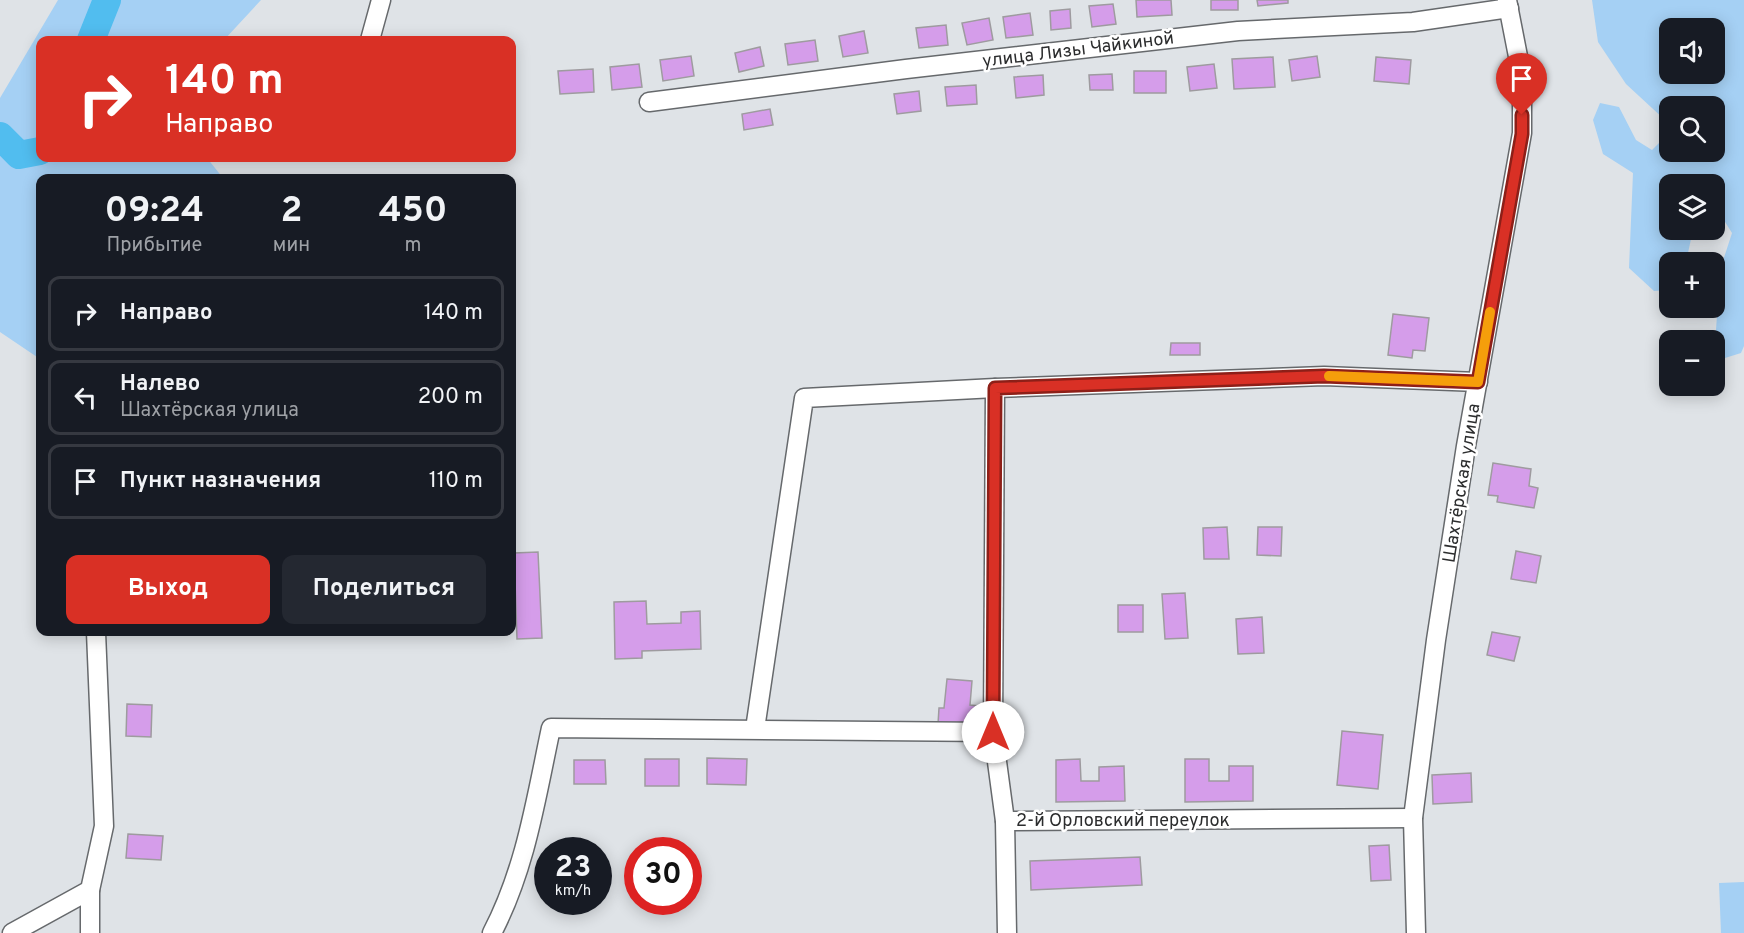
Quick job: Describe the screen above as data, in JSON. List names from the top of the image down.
{
  "streets": {
    "street": ["улица Лизы Чайкиной", "Шахтёрская улица", "2-й Орловский переулок"]
  },
  "crossings": [
    ["улица Лизы Чайкиной", "Шахтёрская улица"],
    ["Шахтёрская улица", "2-й Орловский переулок"]
  ],
  "page": {
    "map_buttons": ["+", "−"],
    "turn": ["140 m", "Направо"],
    "eta": [
      "09:24",
      "Прибытие",
      "2",
      "мин",
      "450",
      "m"
    ],
    "list": [
      {
        "name": "Направо",
        "value": "140 m"
      },
      {
        "name": "Налево",
        "note": "Шахтёрская улица",
        "value": "200 m"
      },
      {
        "name": "Пункт назначения",
        "value": "110 m"
      }
    ],
    "buttons": ["Выход", "Поделиться"],
    "speed": "23 km/h",
    "limit": "30"
  }
}
